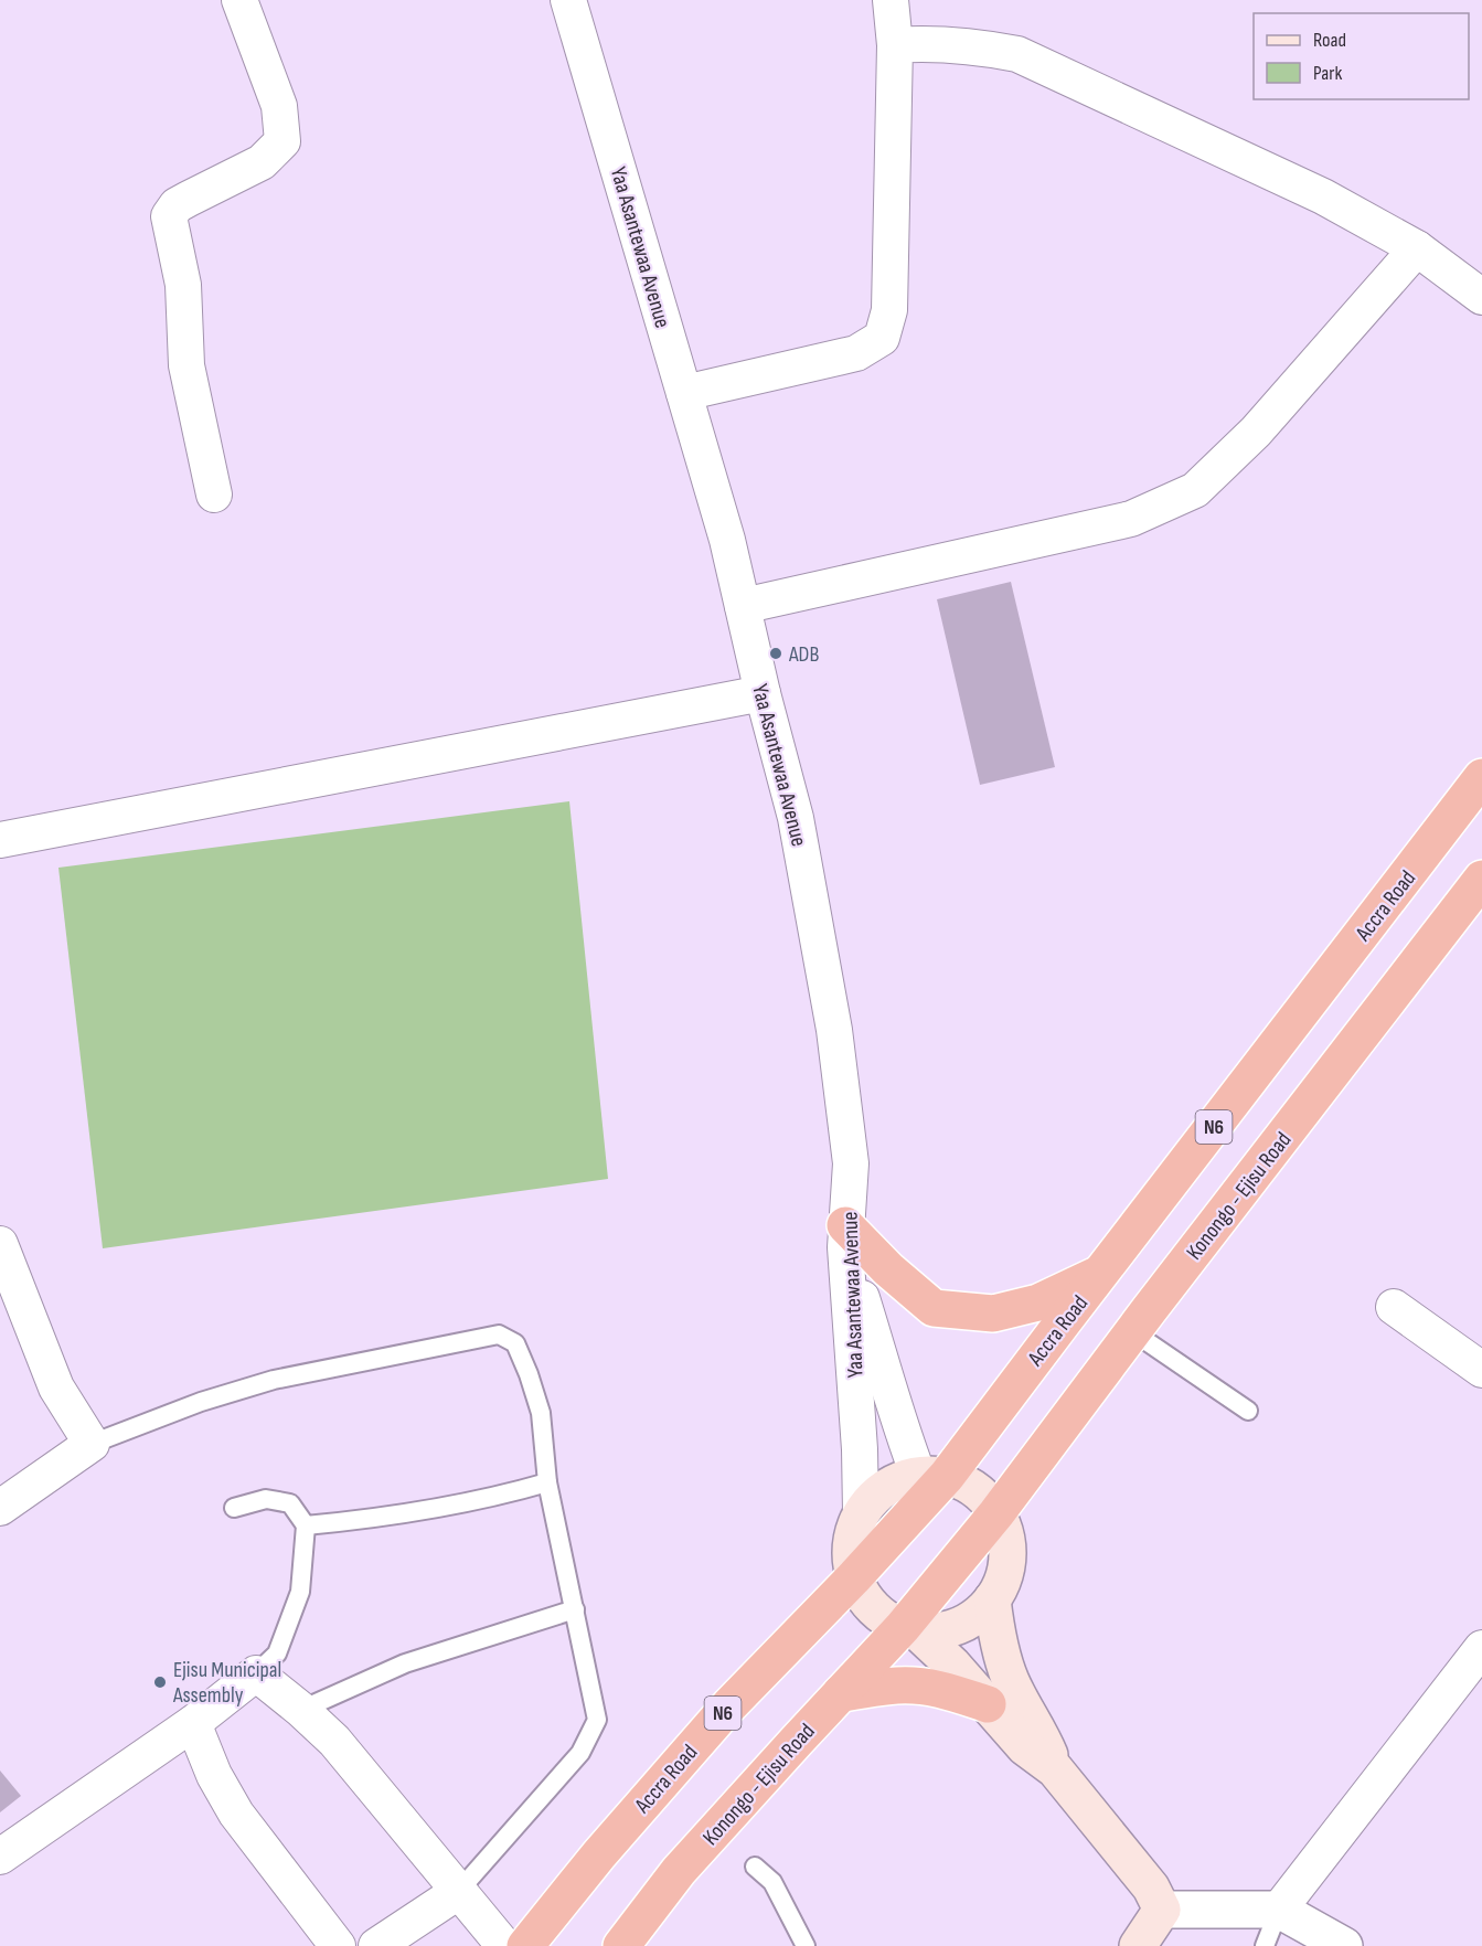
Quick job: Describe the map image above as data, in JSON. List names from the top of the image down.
{
  "streets": {
    "highway": ["Accra Road", "N6", "Konongo - Ejisu Road"],
    "street": ["Yaa Asantewaa Avenue"]
  },
  "places": ["ADB", "Ejisu Municipal Assembly"],
  "legend": ["Road", "Park"]
}
